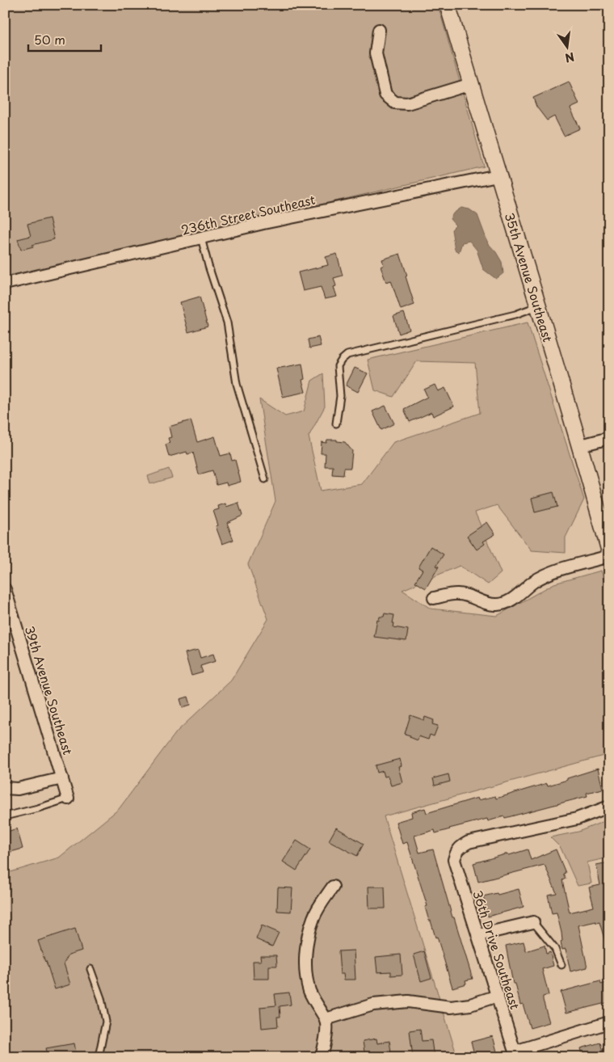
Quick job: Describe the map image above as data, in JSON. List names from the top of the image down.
{
  "streets": {
    "street": [
      "236th Street Southeast",
      "35th Avenue Southeast",
      "39th Avenue Southeast",
      "36th Drive Southeast"
    ]
  },
  "crossings": [
    ["236th Street Southeast", "35th Avenue Southeast"]
  ],
  "scale_bar": "50 m",
  "north": "bottom"
}
